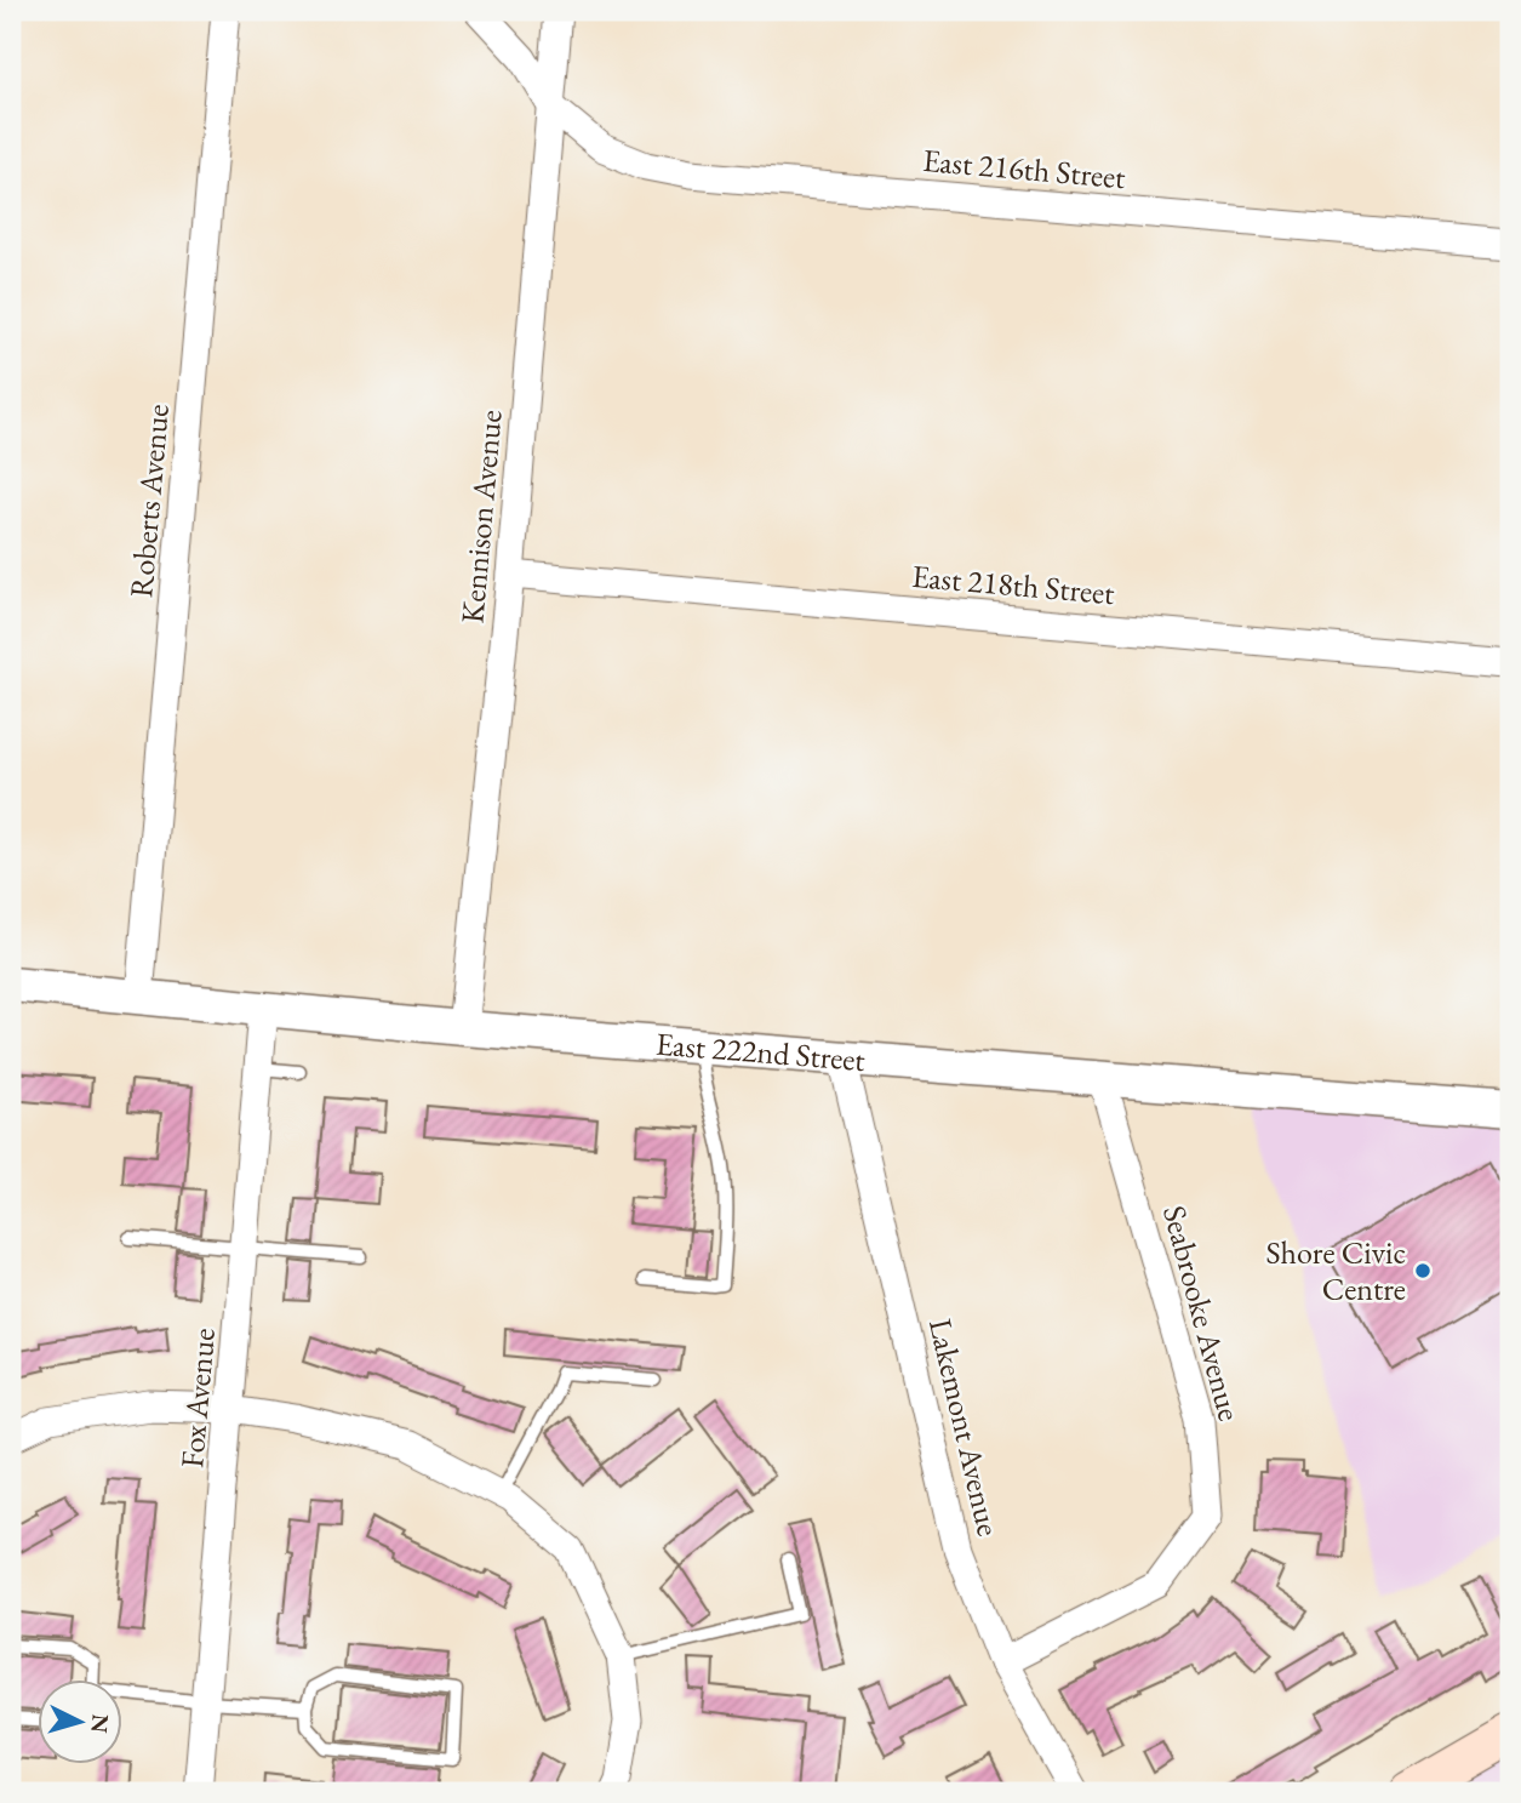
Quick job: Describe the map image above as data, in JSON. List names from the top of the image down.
{
  "streets": {
    "street": [
      "East 216th Street",
      "Roberts Avenue",
      "Kennison Avenue",
      "East 218th Street",
      "East 222nd Street",
      "Seabrooke Avenue",
      "Fox Avenue",
      "Lakemont Avenue"
    ]
  },
  "crossings": [
    ["East 216th Street", "Kennison Avenue"],
    ["Roberts Avenue", "East 222nd Street"],
    ["Kennison Avenue", "East 218th Street"],
    ["Kennison Avenue", "East 222nd Street"],
    ["East 222nd Street", "Seabrooke Avenue"],
    ["East 222nd Street", "Fox Avenue"],
    ["East 222nd Street", "Lakemont Avenue"],
    ["Seabrooke Avenue", "Lakemont Avenue"]
  ],
  "places": ["Shore Civic Centre"],
  "north": "right"
}
